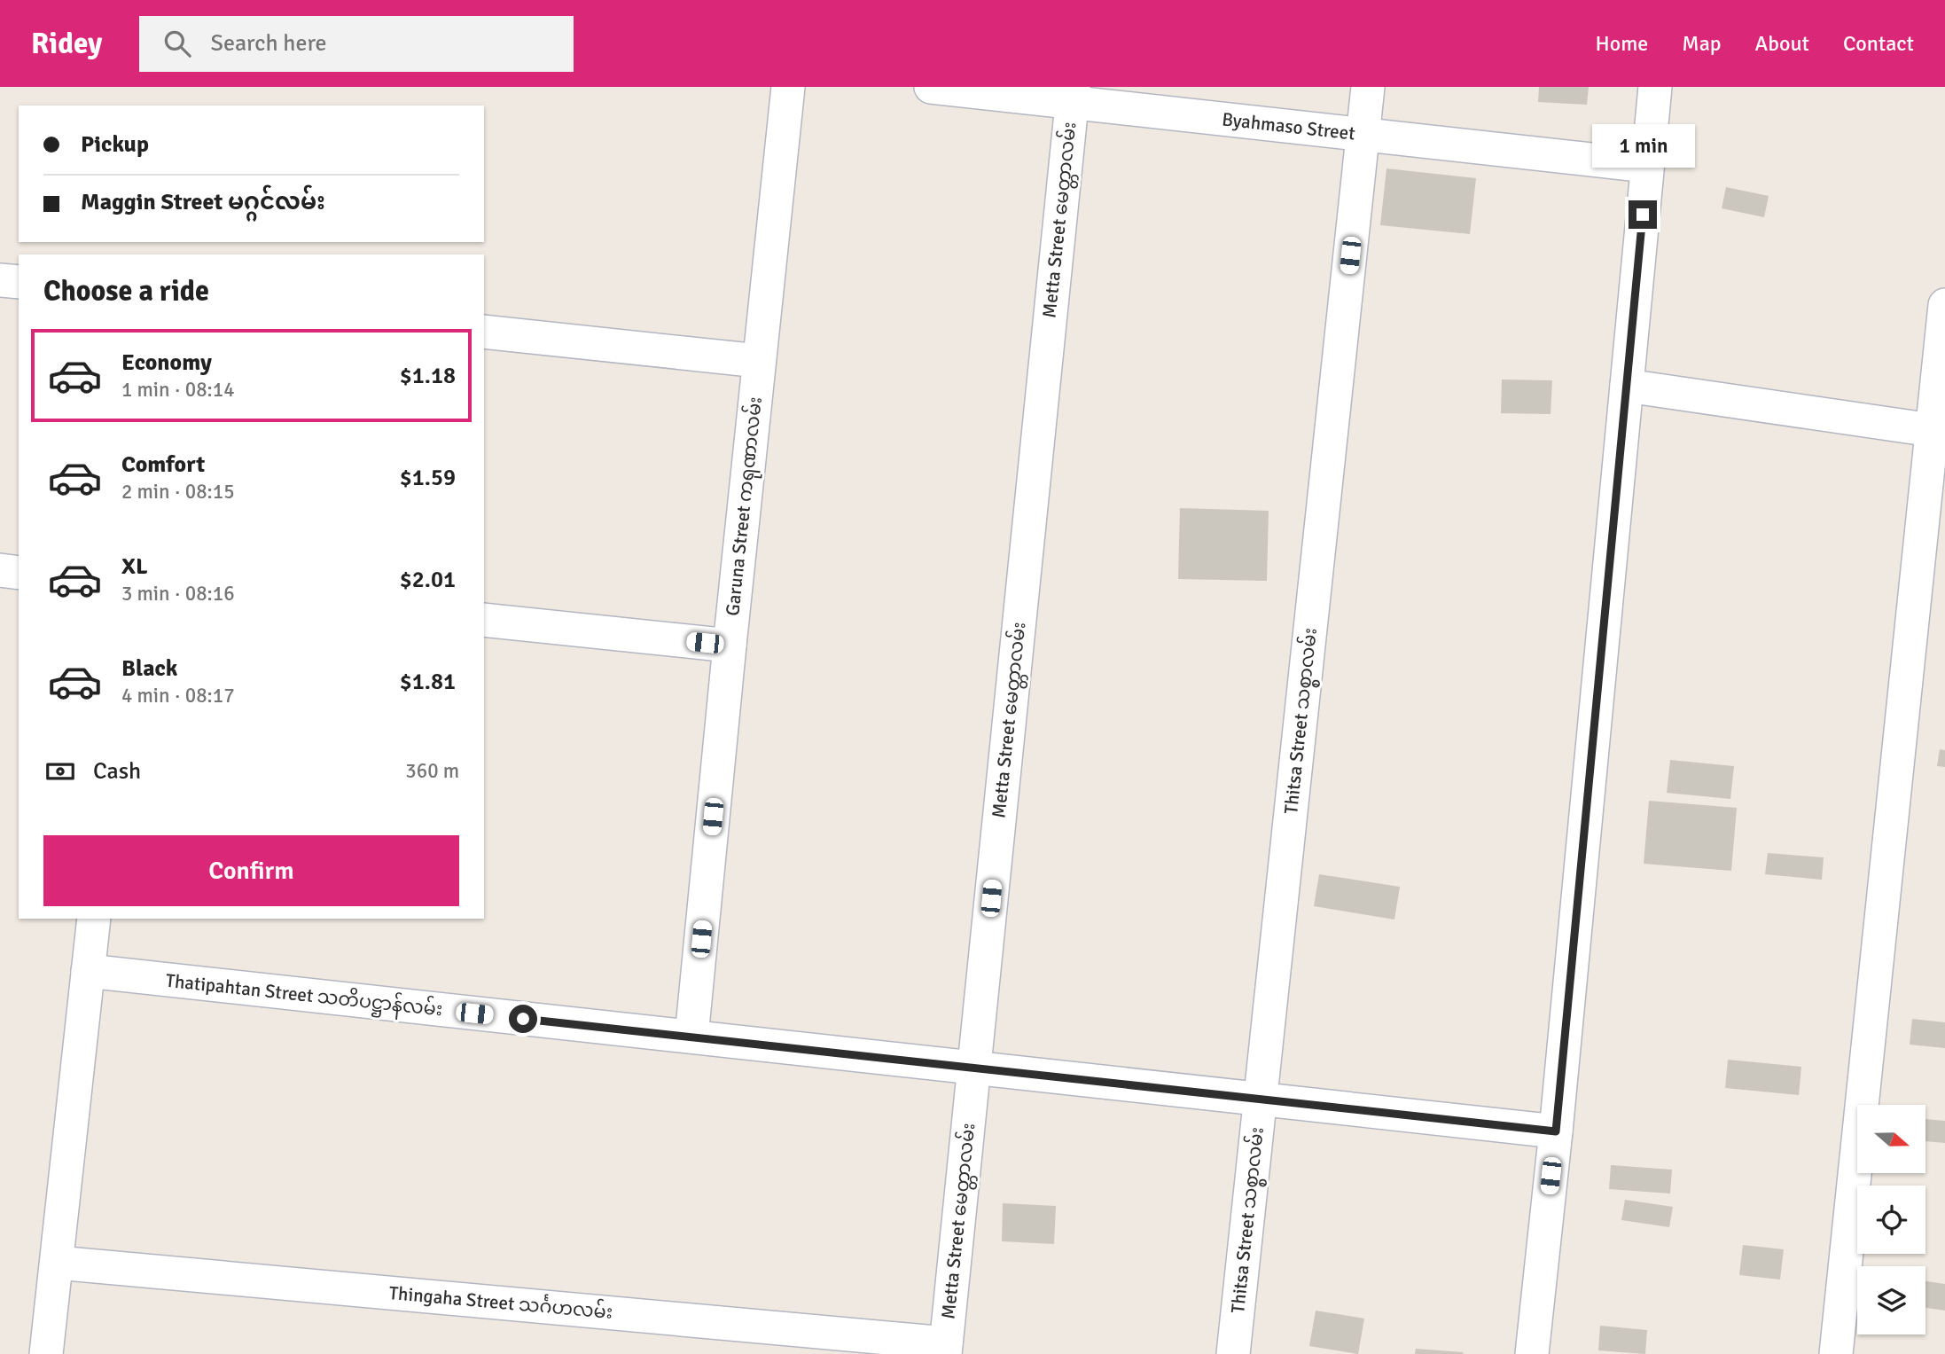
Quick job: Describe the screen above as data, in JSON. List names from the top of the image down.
{
  "streets": {
    "street": [
      "Byahmaso Street",
      "Metta Street မေတ္တာလမ်း",
      "Garuna Street ကရုဏာလမ်း",
      "Thitsa Street သစ္စာလမ်း",
      "Thatipahtan Street သတိပဋ္ဌာန်လမ်း",
      "Thingaha Street သင်္ဂဟလမ်း"
    ]
  },
  "crossings": [
    ["Byahmaso Street", "Metta Street မေတ္တာလမ်း"],
    ["Byahmaso Street", "Thitsa Street သစ္စာလမ်း"],
    ["Metta Street မေတ္တာလမ်း", "Thatipahtan Street သတိပဋ္ဌာန်လမ်း"],
    ["Metta Street မေတ္တာလမ်း", "Thingaha Street သင်္ဂဟလမ်း"],
    ["Garuna Street ကရုဏာလမ်း", "Thatipahtan Street သတိပဋ္ဌာန်လမ်း"],
    ["Thitsa Street သစ္စာလမ်း", "Thatipahtan Street သတိပဋ္ဌာန်လမ်း"]
  ],
  "north": "right",
  "page": {
    "header": "Ridey",
    "search": "Search here",
    "nav": [
      "Home",
      "Map",
      "About",
      "Contact"
    ],
    "banner": ["Pickup", "Maggin Street မဂ္ဂင်လမ်း"],
    "bubble": "1 min",
    "heading": "Choose a ride",
    "list": [
      {
        "name": "Economy",
        "note": "1 min · 08:14",
        "value": "$1.18"
      },
      {
        "name": "Comfort",
        "note": "2 min · 08:15",
        "value": "$1.59"
      },
      {
        "name": "XL",
        "note": "3 min · 08:16",
        "value": "$2.01"
      },
      {
        "name": "Black",
        "note": "4 min · 08:17",
        "value": "$1.81"
      }
    ],
    "pay": ["Cash", "360 m"],
    "buttons": "Confirm"
  }
}
